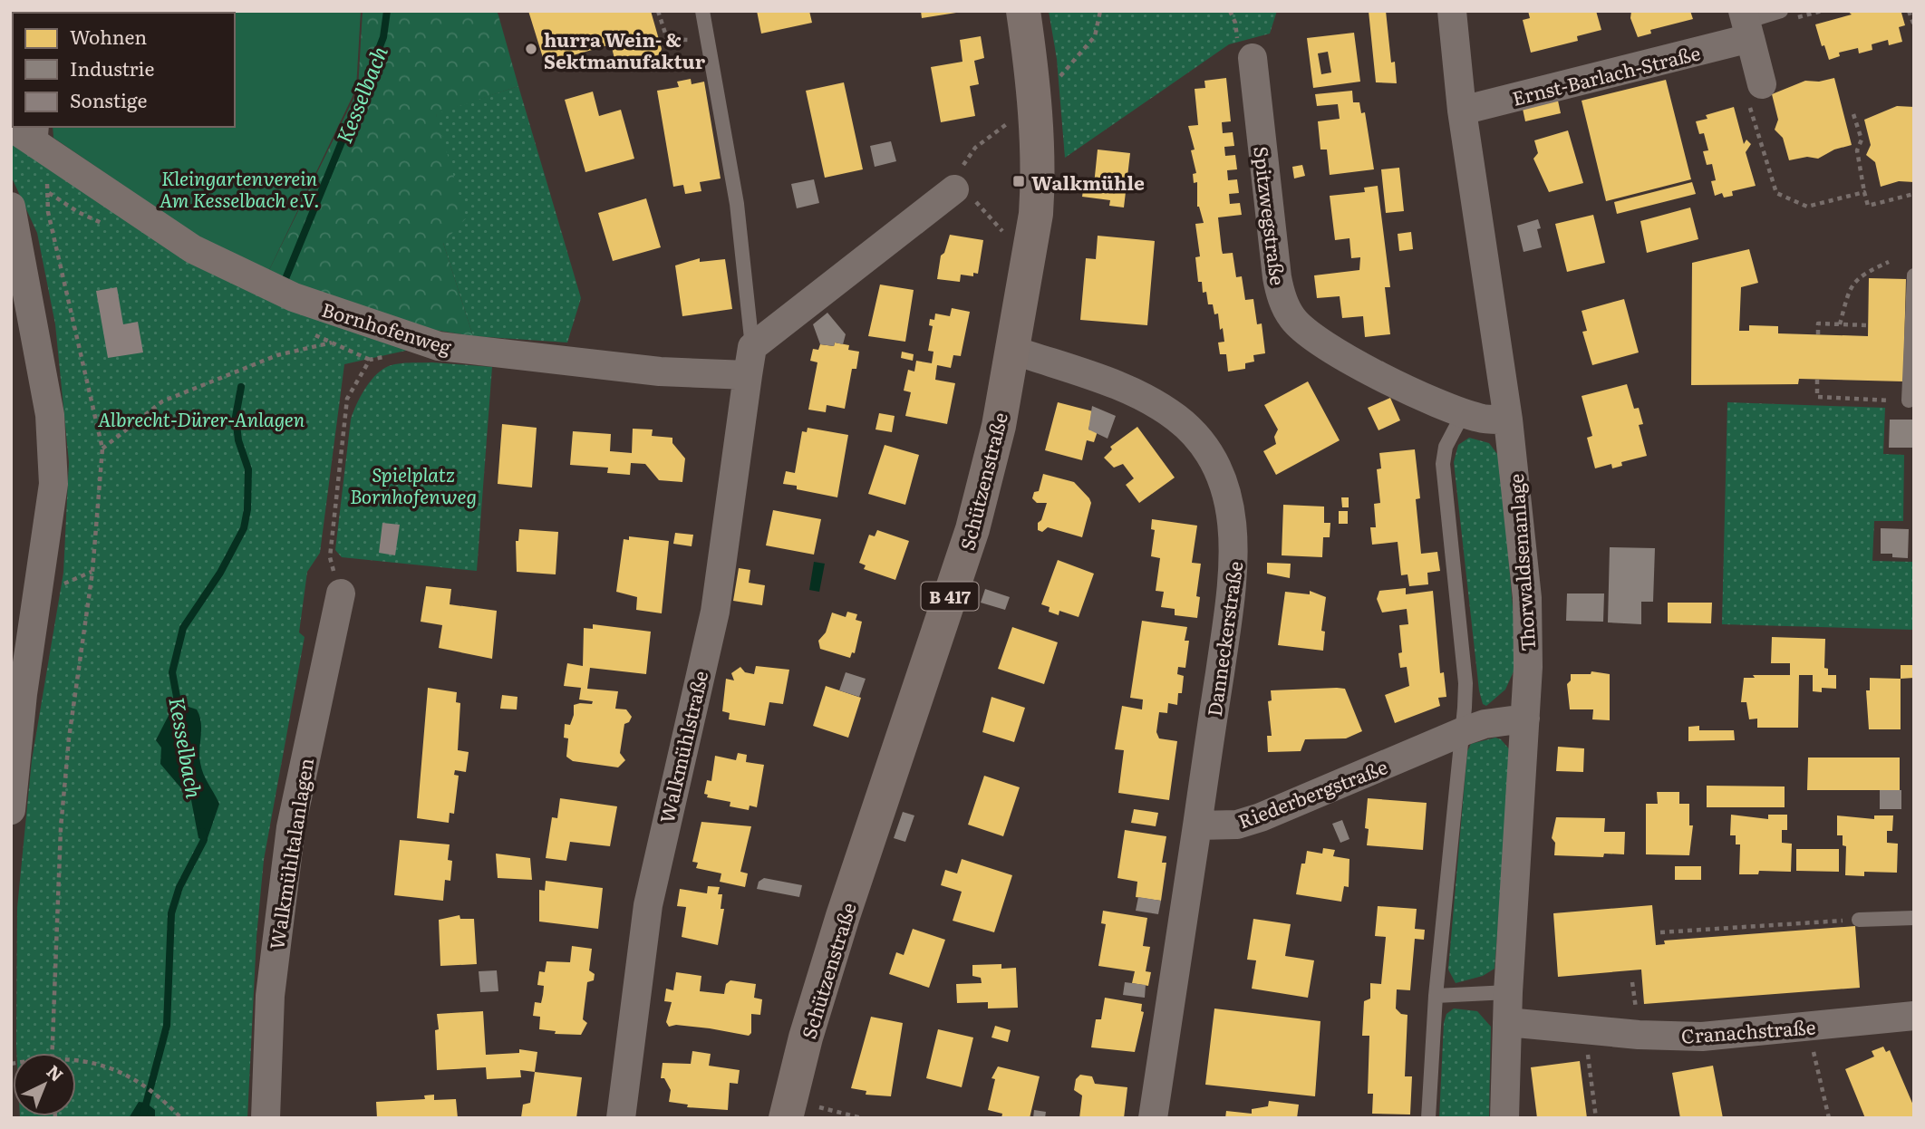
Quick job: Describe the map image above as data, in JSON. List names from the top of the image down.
{
  "streets": {
    "main road": ["Schützenstraße", "B 417"],
    "street": [
      "Ernst-Barlach-Straße",
      "Spitzwegstraße",
      "Bornhofenweg",
      "Thorwaldsenanlage",
      "Danneckerstraße",
      "Walkmühlstraße",
      "Riederbergstraße",
      "Walkmühltalanlagen",
      "Cranachstraße"
    ]
  },
  "crossings": [
    ["Ernst-Barlach-Straße", "Thorwaldsenanlage"],
    ["Spitzwegstraße", "Thorwaldsenanlage"],
    ["Bornhofenweg", "Walkmühlstraße"],
    ["Schützenstraße", "Danneckerstraße"],
    ["Thorwaldsenanlage", "Riederbergstraße"],
    ["Thorwaldsenanlage", "Cranachstraße"],
    ["Danneckerstraße", "Riederbergstraße"]
  ],
  "water": ["Kesselbach"],
  "parks": ["Kleingartenverein Am Kesselbach e.V.", "Albrecht-Dürer-Anlagen", "Spielplatz Bornhofenweg"],
  "places": {
    "other": ["hurra Wein- & Sektmanufaktur"],
    "transit": ["Walkmühle"]
  },
  "legend": ["Wohnen", "Industrie", "Sonstige"],
  "north": "top right"
}
